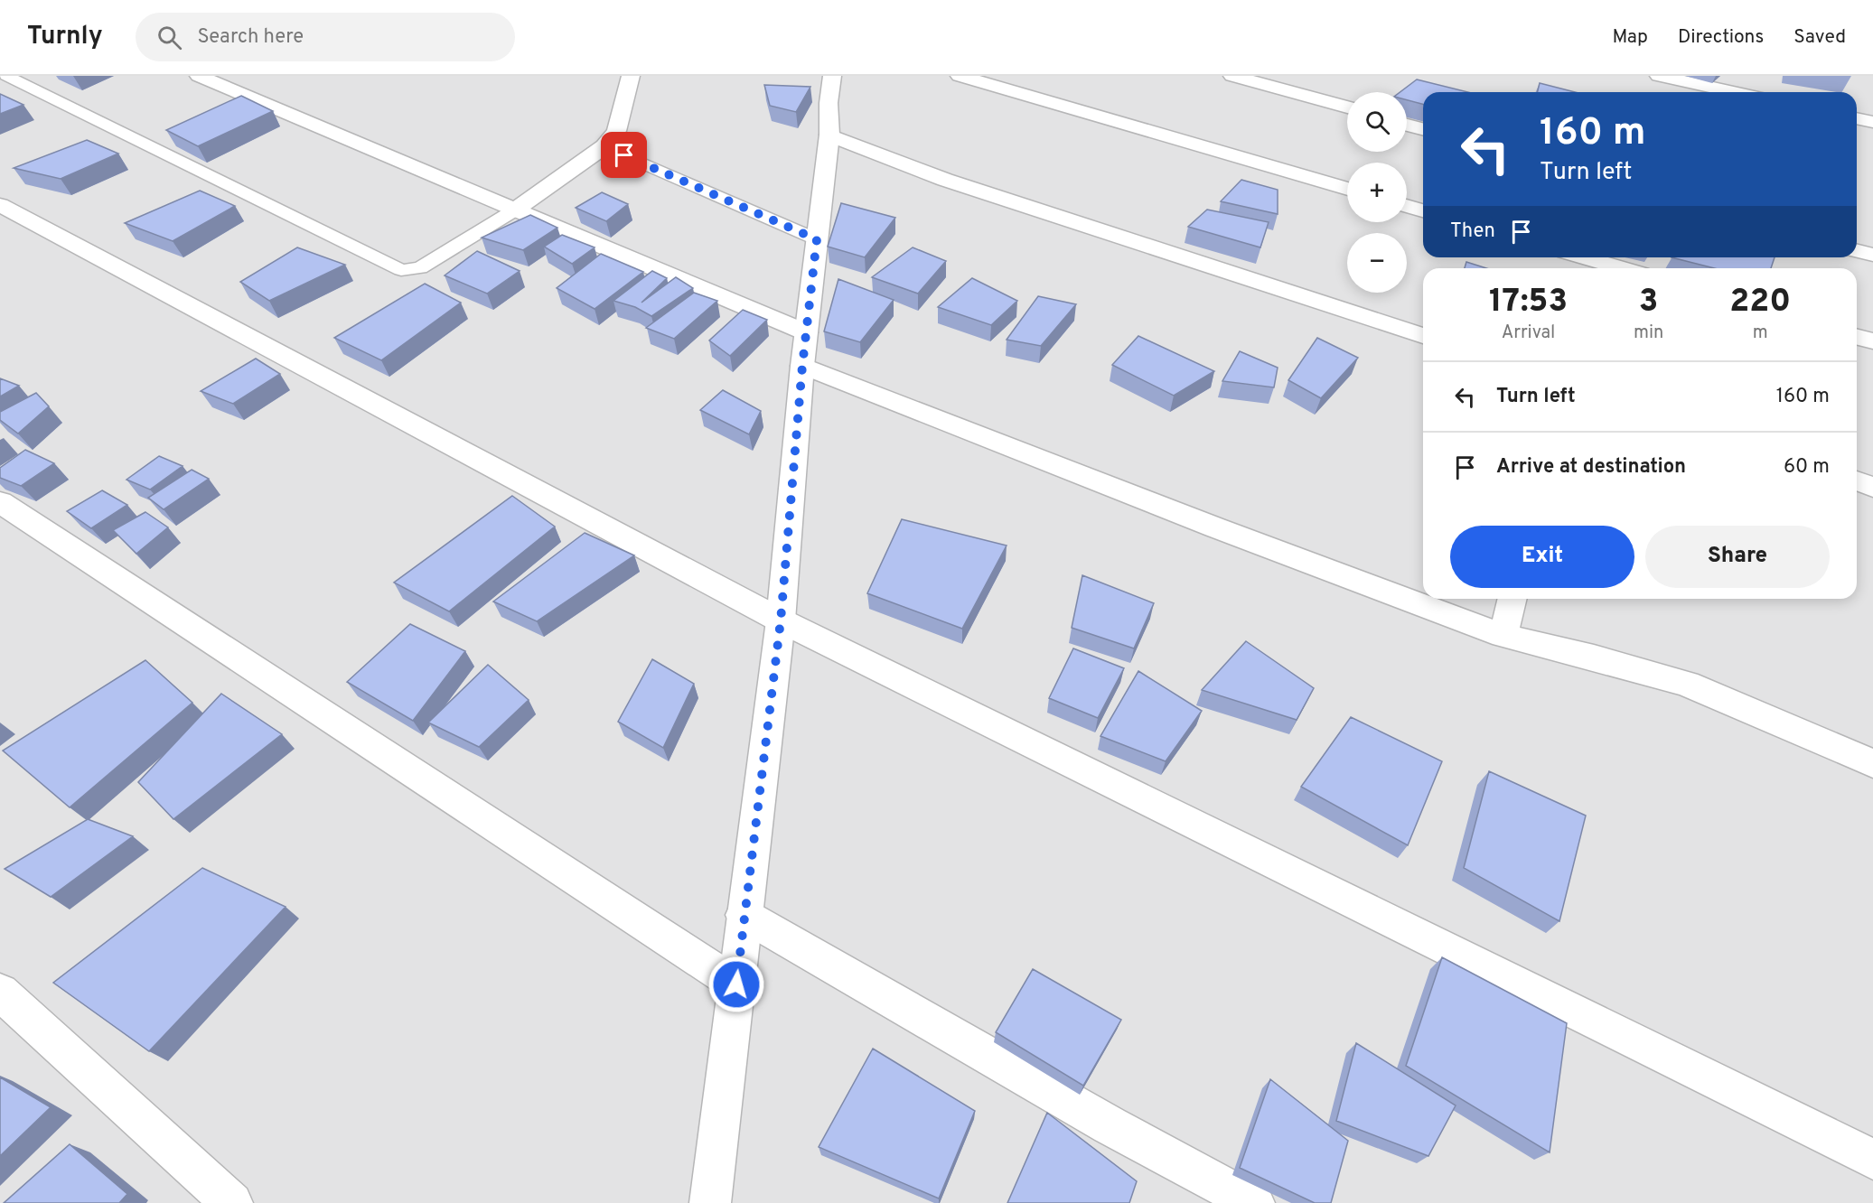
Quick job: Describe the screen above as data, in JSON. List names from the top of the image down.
{
  "page": {
    "header": "Turnly",
    "search": "Search here",
    "nav": ["Map", "Directions", "Saved"],
    "map_buttons": ["+", "−"],
    "turn": ["160 m", "Turn left"],
    "then": "Then",
    "eta": [
      "17:53",
      "Arrival",
      "3",
      "min",
      "220",
      "m"
    ],
    "list": [
      {
        "name": "Turn left",
        "value": "160 m"
      },
      {
        "name": "Arrive at destination",
        "value": "60 m"
      }
    ],
    "buttons": ["Exit", "Share"]
  }
}
